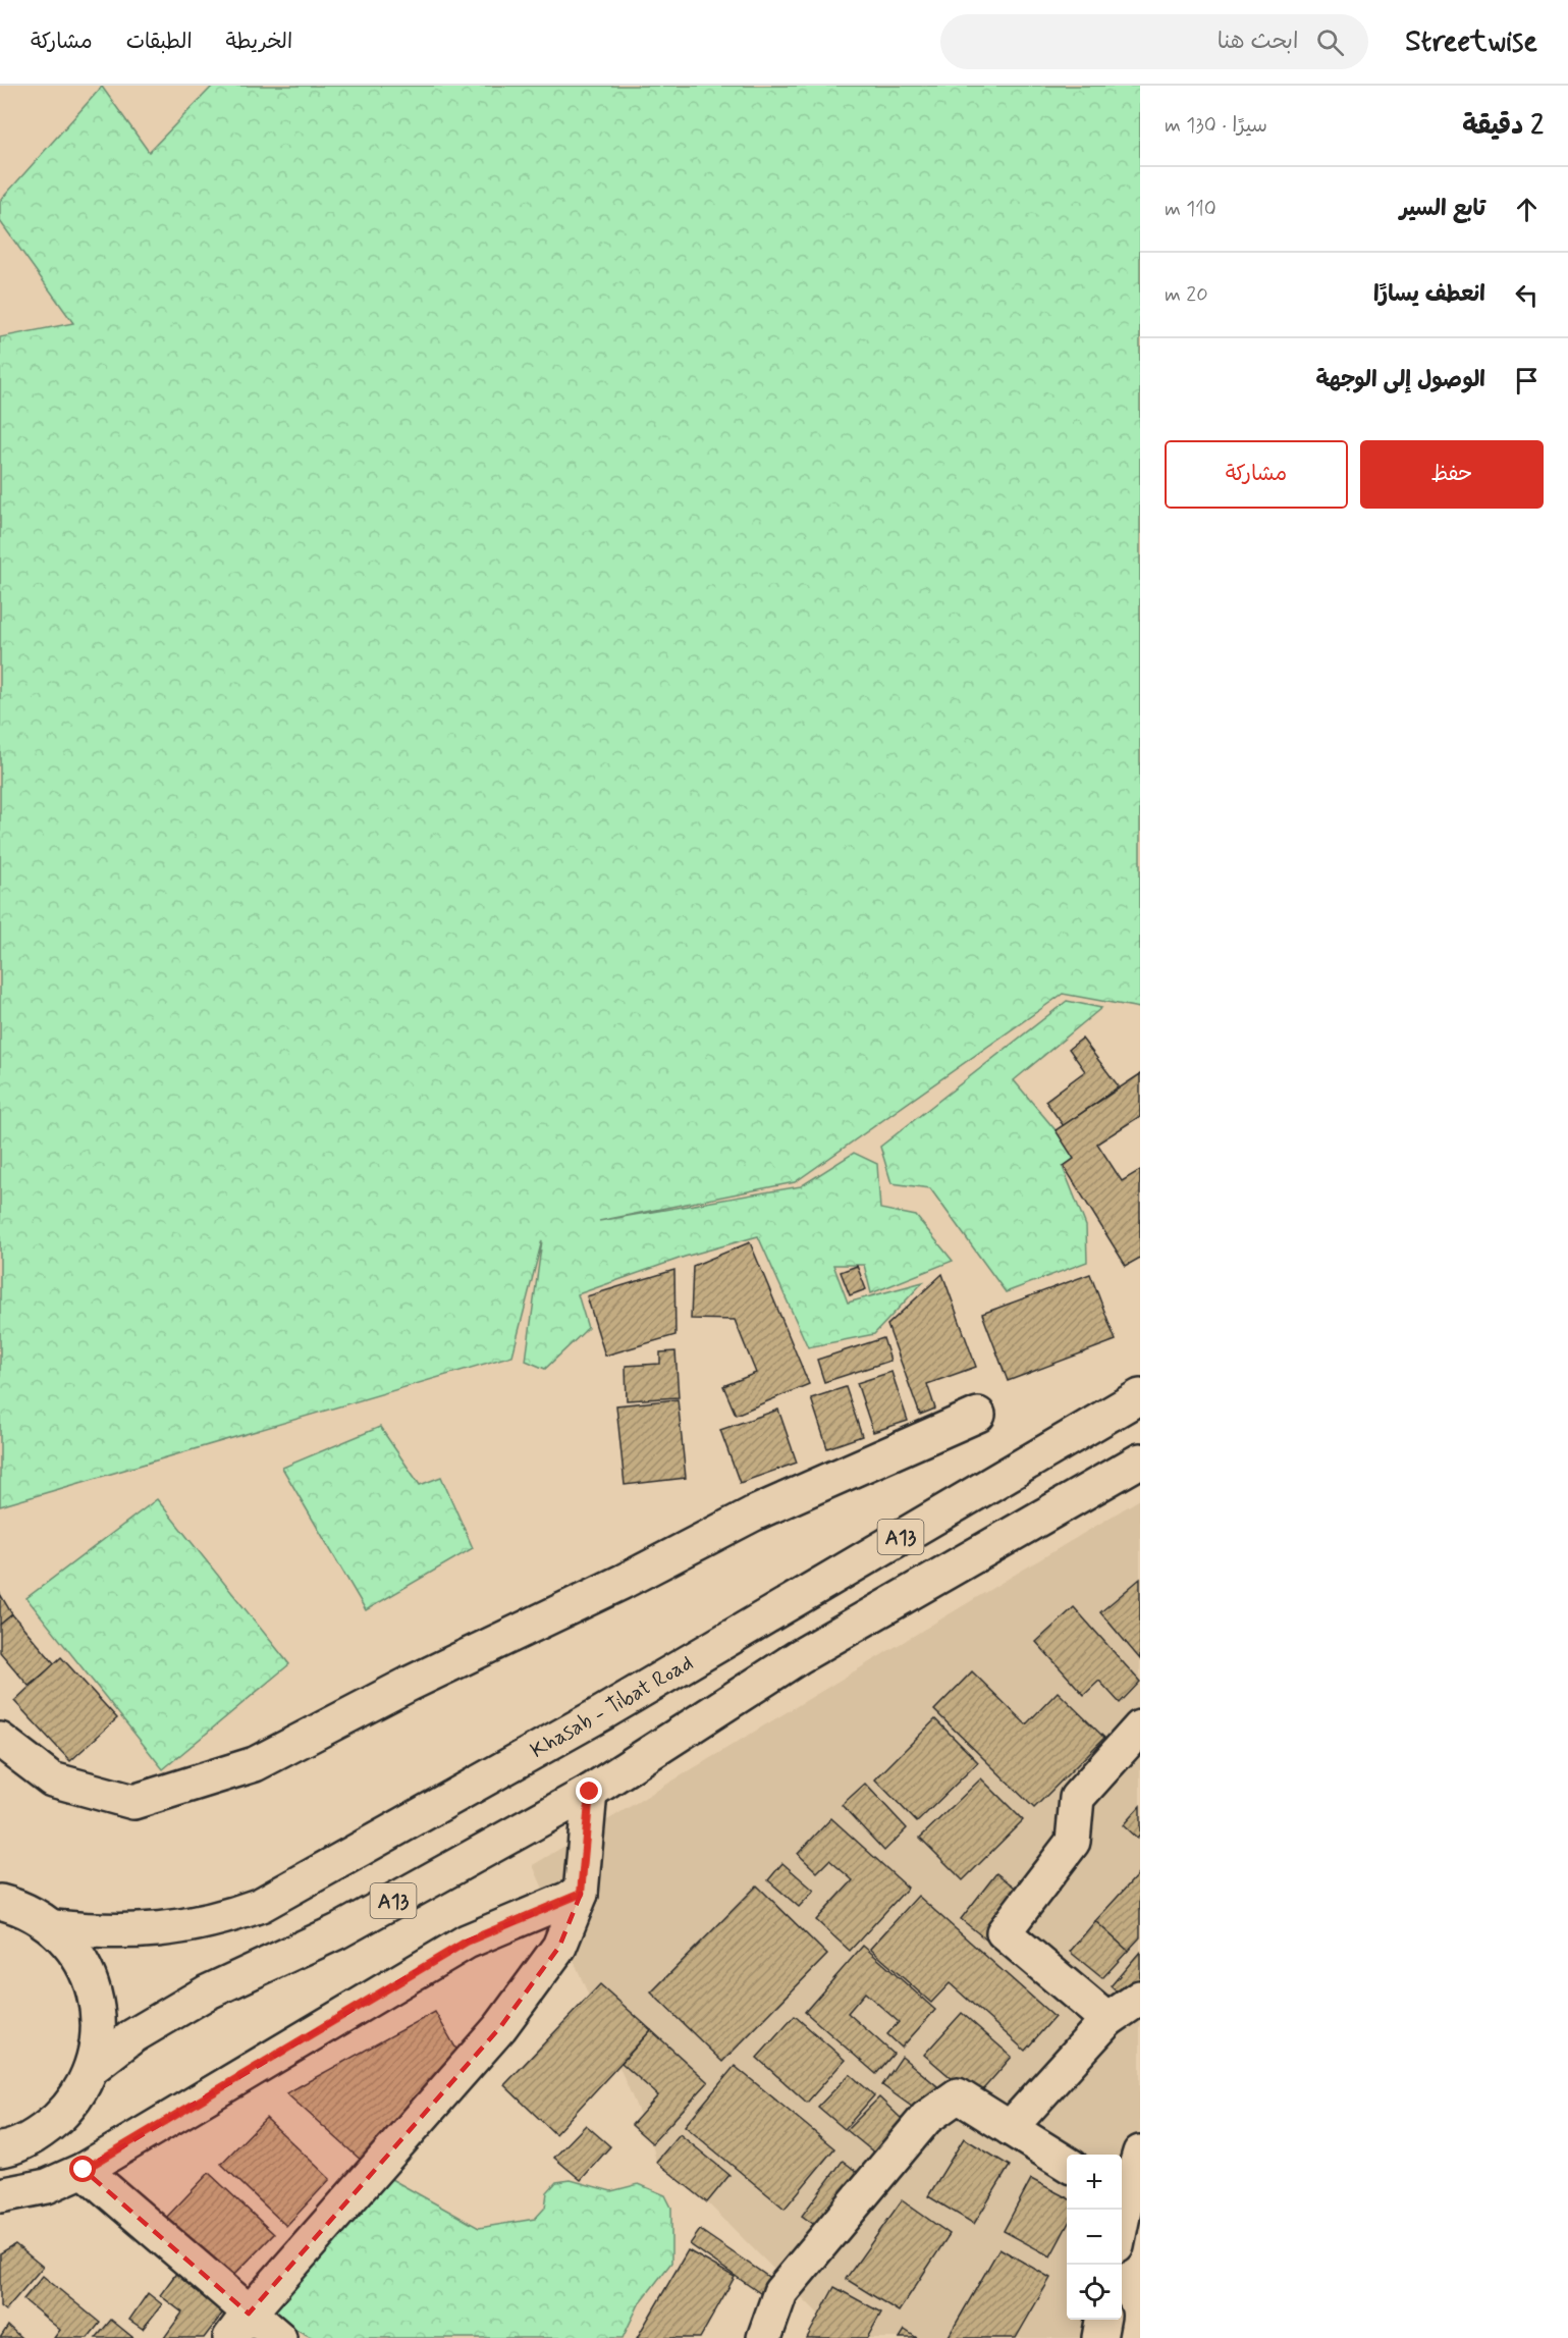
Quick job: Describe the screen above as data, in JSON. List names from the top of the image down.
{
  "streets": {
    "main road": ["A13", "Khasab - Tibat Road"]
  },
  "crossings": [
    ["A13", "Khasab - Tibat Road"]
  ],
  "page": {
    "header": "Streetwise",
    "search": "ابحث هنا",
    "nav": ["الخريطة", "الطبقات", "مشاركة"],
    "heading": ["2 دقيقة", "سيرًا · 130 m"],
    "list": [
      ["تابع السير", "110 m"],
      ["انعطف يسارًا", "20 m"],
      "الوصول إلى الوجهة"
    ],
    "buttons": ["حفظ", "مشاركة"],
    "map_buttons": ["+", "−"]
  }
}
